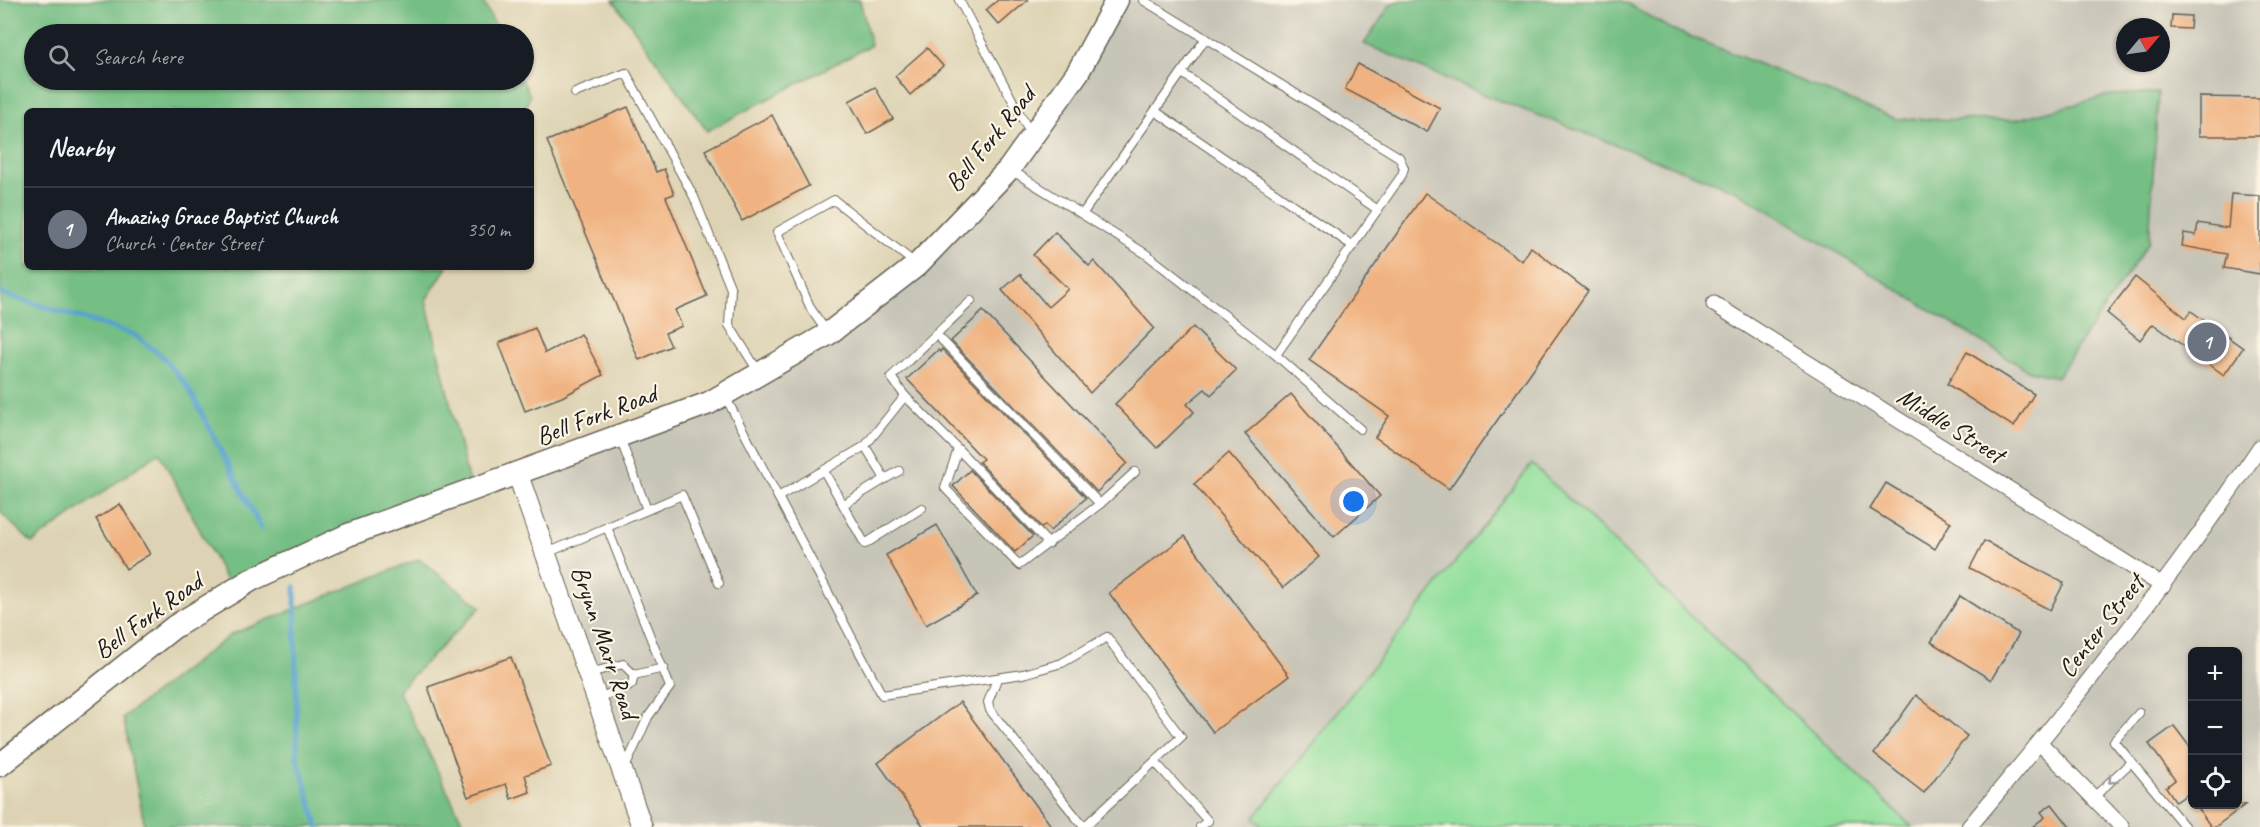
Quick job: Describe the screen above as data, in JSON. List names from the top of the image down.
{
  "streets": {
    "main road": ["Bell Fork Road"],
    "street": ["Middle Street", "Center Street", "Brynn Marr Road"]
  },
  "crossings": [
    ["Bell Fork Road", "Brynn Marr Road"],
    ["Middle Street", "Center Street"]
  ],
  "north": "top right",
  "page": {
    "search": "Search here",
    "heading": "Nearby",
    "list": [
      {
        "mark": "1",
        "name": "Amazing Grace Baptist Church",
        "note": "Church · Center Street",
        "value": "350 m"
      }
    ],
    "pins": "1",
    "map_buttons": ["+", "−"]
  }
}
